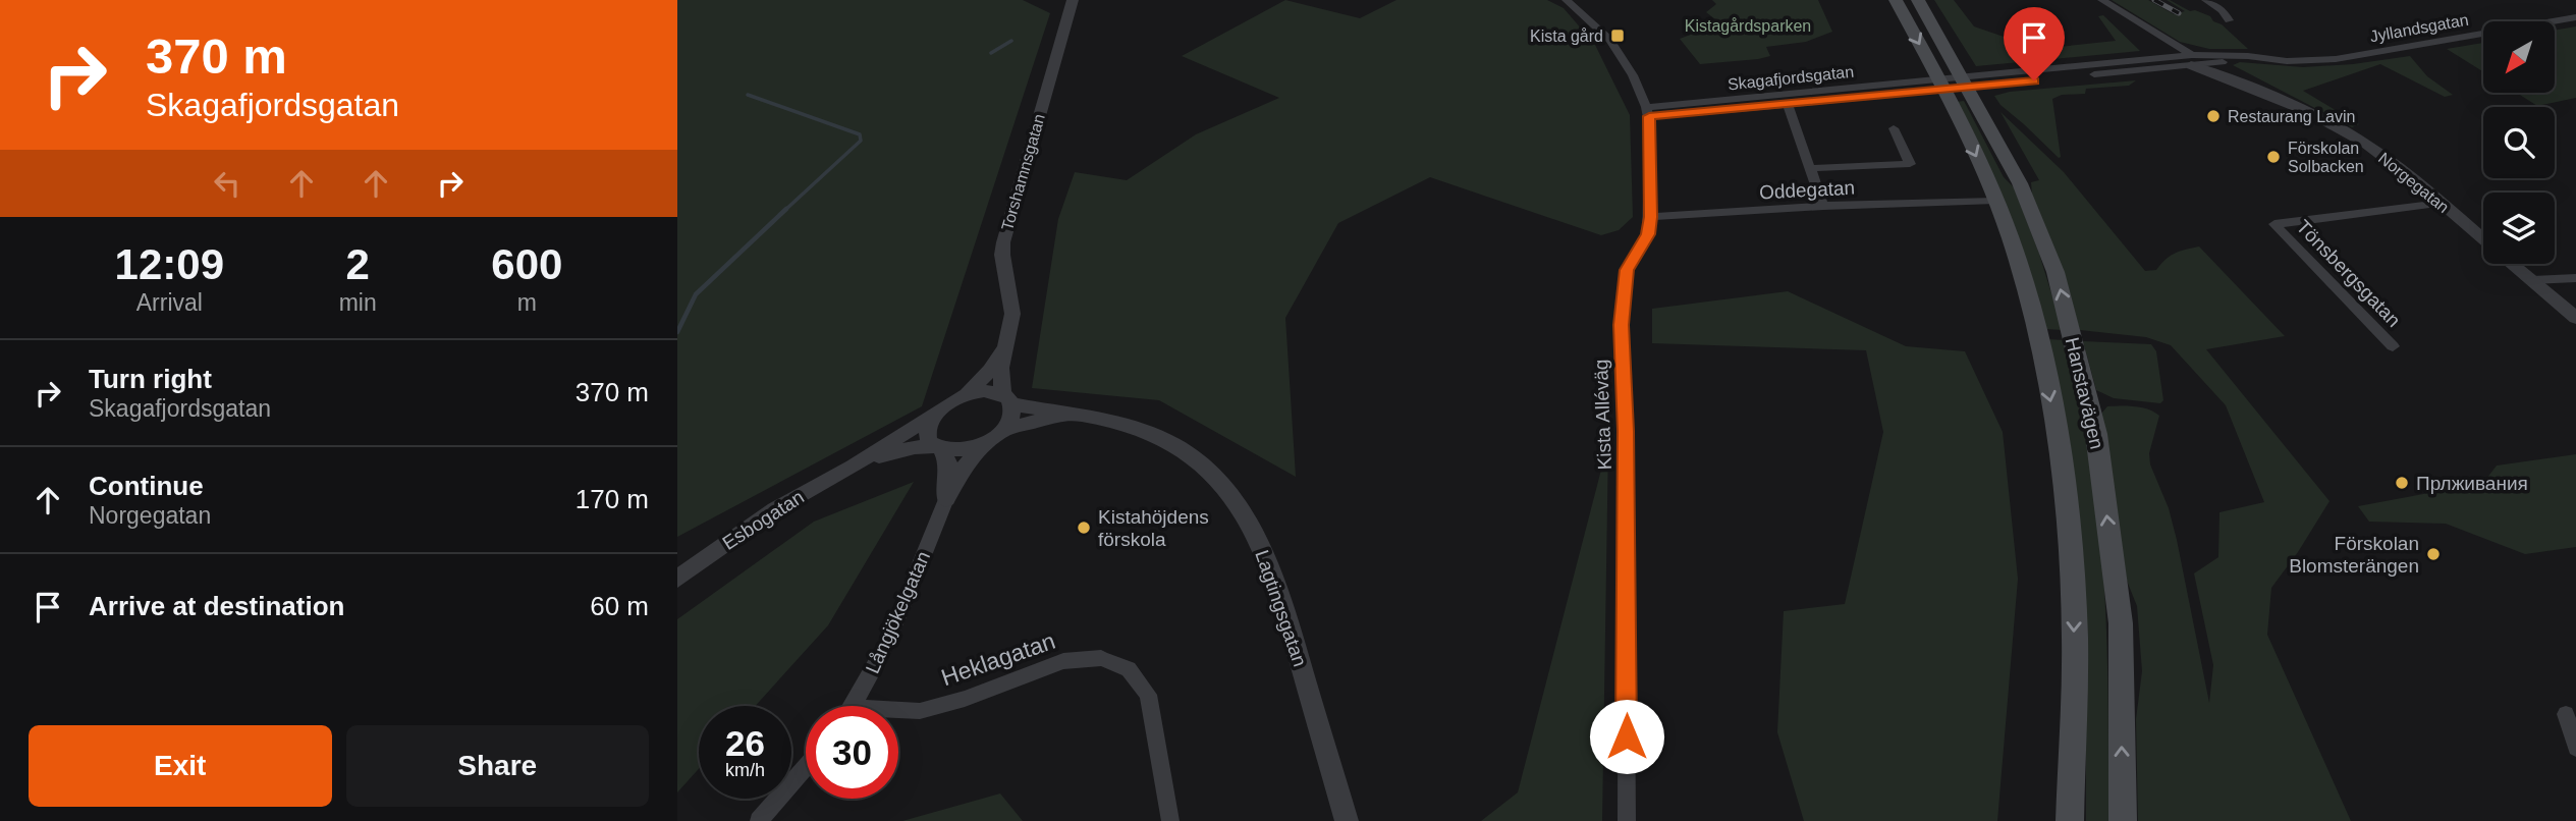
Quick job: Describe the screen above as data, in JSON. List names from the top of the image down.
{
  "streets": {
    "main road": ["Hanstavägen"],
    "street": [
      "Jyllandsgatan",
      "Skagafjordsgatan",
      "Torshamnsgatan",
      "Norgegatan",
      "Oddegatan",
      "Tönsbergsgatan",
      "Kista Alléväg",
      "Esbogatan",
      "Lagtingsgatan",
      "Långjökelgatan",
      "Heklagatan"
    ]
  },
  "crossings": [
    ["Jyllandsgatan", "Norgegatan"],
    ["Skagafjordsgatan", "Norgegatan"],
    ["Skagafjordsgatan", "Hanstavägen"],
    ["Skagafjordsgatan", "Kista Alléväg"],
    ["Torshamnsgatan", "Esbogatan"],
    ["Torshamnsgatan", "Lagtingsgatan"],
    ["Torshamnsgatan", "Långjökelgatan"],
    ["Norgegatan", "Tönsbergsgatan"],
    ["Norgegatan", "Hanstavägen"],
    ["Oddegatan", "Hanstavägen"],
    ["Oddegatan", "Kista Alléväg"],
    ["Esbogatan", "Lagtingsgatan"],
    ["Esbogatan", "Långjökelgatan"],
    ["Lagtingsgatan", "Långjökelgatan"]
  ],
  "parks": ["Kistagårdsparken"],
  "places": {
    "transit": ["Kista gård"],
    "other": [
      "Restaurang Lavin",
      "Förskolan Solbacken",
      "Прлживания",
      "Kistahöjdens förskola",
      "Förskolan Blomsterängen"
    ]
  },
  "north": "bottom left",
  "page": {
    "turn": ["370 m", "Skagafjordsgatan"],
    "eta": [
      "12:09",
      "Arrival",
      "2",
      "min",
      "600",
      "m"
    ],
    "list": [
      {
        "name": "Turn right",
        "note": "Skagafjordsgatan",
        "value": "370 m"
      },
      {
        "name": "Continue",
        "note": "Norgegatan",
        "value": "170 m"
      },
      {
        "name": "Arrive at destination",
        "value": "60 m"
      }
    ],
    "speed": "26 km/h",
    "limit": "30",
    "buttons": ["Exit", "Share"]
  }
}
